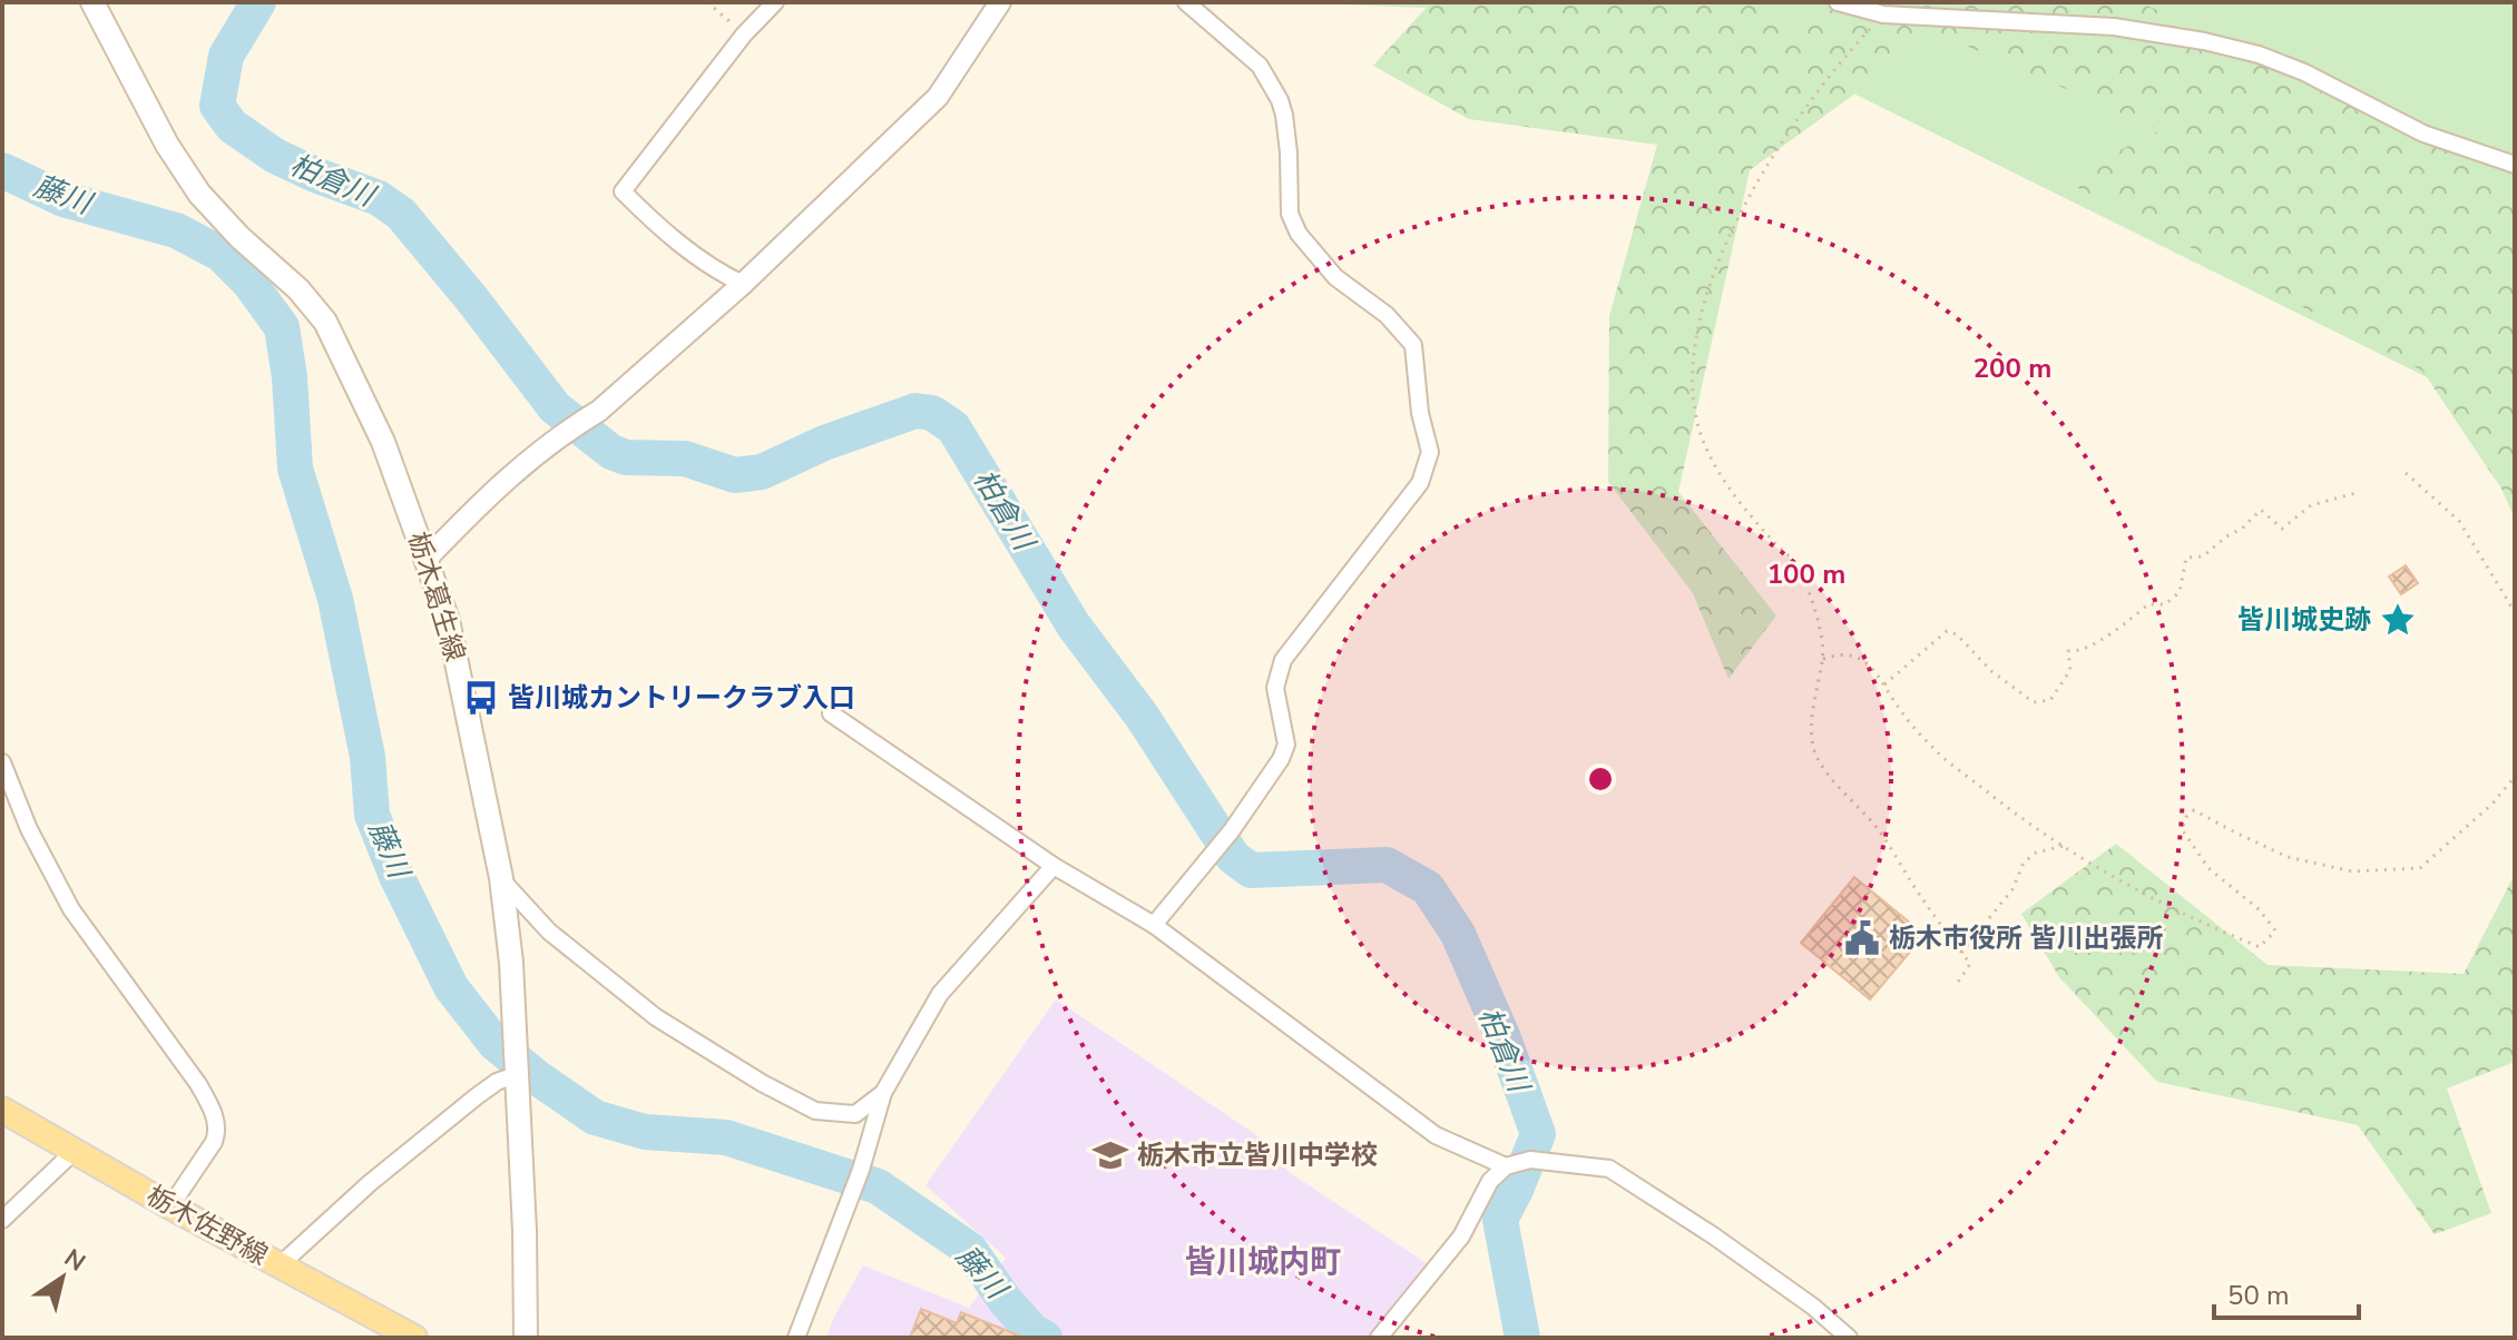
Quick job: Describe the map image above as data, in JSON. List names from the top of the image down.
{
  "streets": {
    "main road": ["栃木葛生線", "栃木佐野線"]
  },
  "districts": ["皆川城内町"],
  "water": ["柏倉川", "藤川"],
  "places": {
    "place": ["皆川城史跡"],
    "bus stop": ["皆川城カントリークラブ入口"],
    "public building": ["栃木市役所 皆川出張所"],
    "school or university": ["栃木市立皆川中学校"]
  },
  "scale_bar": "50 m",
  "north": "top right",
  "rings": ["200 m", "100 m"]
}
